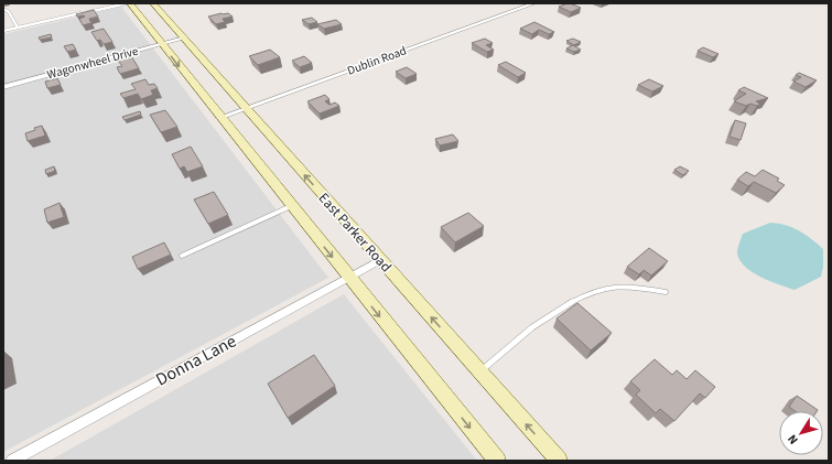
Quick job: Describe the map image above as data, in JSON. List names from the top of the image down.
{
  "streets": {
    "main road": ["East Parker Road"],
    "street": ["Dublin Road", "Wagonwheel Drive", "Donna Lane"]
  },
  "crossings": [
    ["Dublin Road", "East Parker Road"],
    ["Wagonwheel Drive", "East Parker Road"],
    ["East Parker Road", "Donna Lane"]
  ],
  "north": "bottom left"
}
